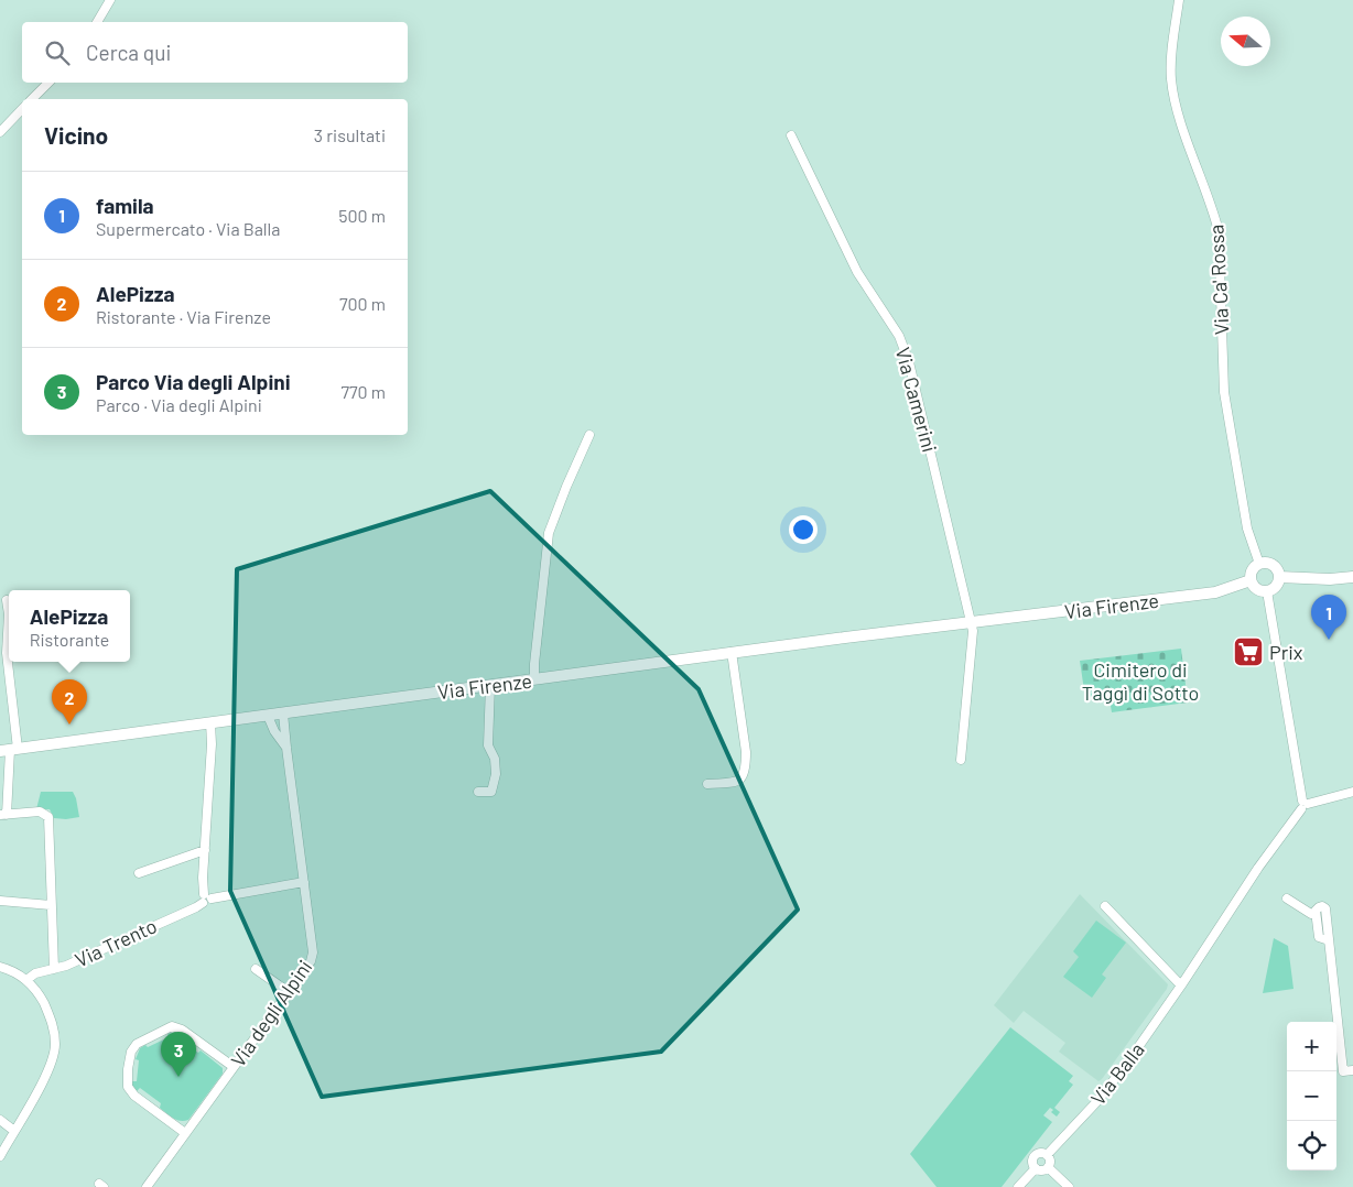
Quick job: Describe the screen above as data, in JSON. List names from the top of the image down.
{
  "streets": {
    "main road": ["Via Firenze"],
    "street": [
      "Via Ca' Rossa",
      "Via Camerini",
      "Via Trento",
      "Via degli Alpini",
      "Via Balla"
    ]
  },
  "crossings": [
    ["Via Ca' Rossa", "Via Firenze"],
    ["Via Camerini", "Via Firenze"],
    ["Via Firenze", "Via degli Alpini"],
    ["Via Trento", "Via degli Alpini"]
  ],
  "parks": ["Cimitero di Taggì di Sotto"],
  "places": {
    "supermarket": ["Prix"]
  },
  "north": "left",
  "page": {
    "search": "Cerca qui",
    "heading": ["Vicino", "3 risultati"],
    "list": [
      {
        "mark": "1",
        "name": "famila",
        "note": "Supermercato · Via Balla",
        "value": "500 m"
      },
      {
        "mark": "2",
        "name": "AlePizza",
        "note": "Ristorante · Via Firenze",
        "value": "700 m"
      },
      {
        "mark": "3",
        "name": "Parco Via degli Alpini",
        "note": "Parco · Via degli Alpini",
        "value": "770 m"
      }
    ],
    "popup": ["AlePizza", "Ristorante"],
    "pins": ["1", "2", "3"],
    "map_buttons": ["+", "−"]
  }
}
